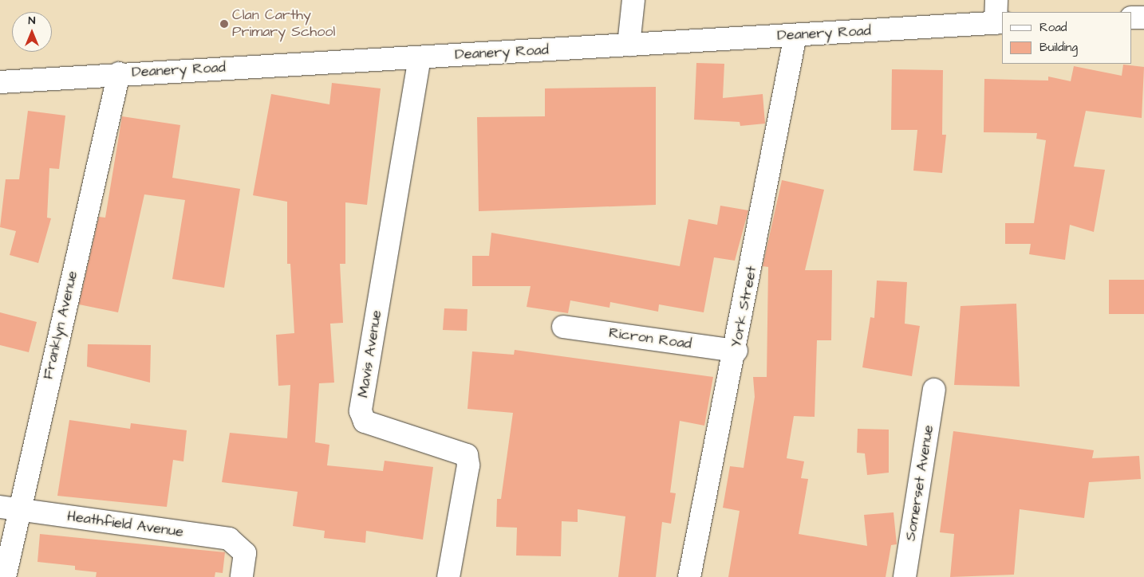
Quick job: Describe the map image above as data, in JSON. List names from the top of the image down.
{
  "streets": {
    "street": [
      "Deanery Road",
      "York Street",
      "Franklyn Avenue",
      "Ricron Road",
      "Mavis Avenue",
      "Somerset Avenue",
      "Heathfield Avenue"
    ]
  },
  "crossings": [
    ["Deanery Road", "York Street"],
    ["Deanery Road", "Franklyn Avenue"],
    ["Deanery Road", "Mavis Avenue"],
    ["York Street", "Ricron Road"],
    ["Franklyn Avenue", "Heathfield Avenue"]
  ],
  "places": ["Clan Carthy Primary School"],
  "legend": ["Road", "Building"],
  "north": "top"
}
